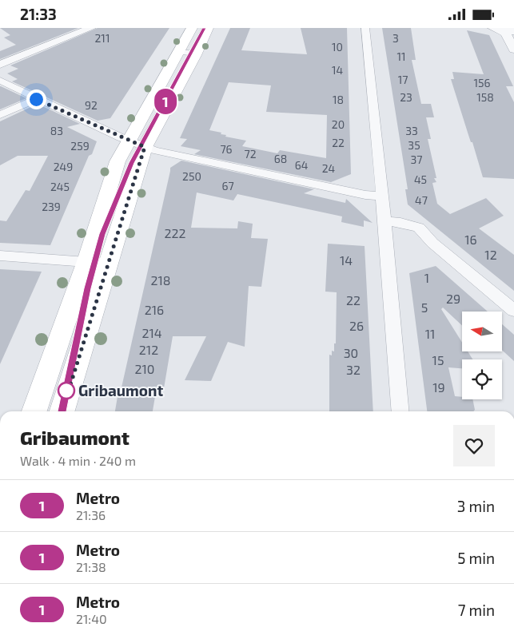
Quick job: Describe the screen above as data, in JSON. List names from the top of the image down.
{
  "places": ["Gribaumont"],
  "lines": ["metro line 1"],
  "house_numbers": [
    "211",
    "3",
    "10",
    "11",
    "14",
    "17",
    "156",
    "23",
    "158",
    "18",
    "92",
    "20",
    "83",
    "33",
    "22",
    "35",
    "259",
    "76",
    "72",
    "68",
    "37",
    "64",
    "249",
    "24",
    "250",
    "45",
    "67",
    "245",
    "47",
    "239",
    "222",
    "16",
    "12",
    "14",
    "1",
    "218",
    "29",
    "22",
    "5",
    "216",
    "26",
    "214",
    "11",
    "212",
    "30",
    "15",
    "210",
    "32",
    "19"
  ],
  "north": "left",
  "page": {
    "status": "21:33",
    "on_map": "1",
    "heading": ["Gribaumont", "Walk · 4 min · 240 m"],
    "list": [
      {
        "mark": "1",
        "name": "Metro",
        "note": "21:36",
        "value": "3 min"
      },
      {
        "mark": "1",
        "name": "Metro",
        "note": "21:38",
        "value": "5 min"
      },
      {
        "mark": "1",
        "name": "Metro",
        "note": "21:40",
        "value": "7 min"
      }
    ]
  }
}
